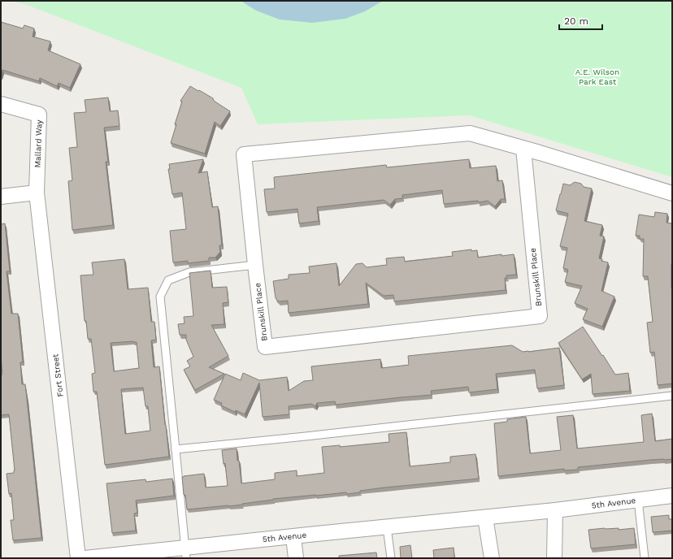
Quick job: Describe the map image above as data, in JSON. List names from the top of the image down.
{
  "streets": {
    "street": [
      "Mallard Way",
      "Brunskill Place",
      "Fort Street",
      "5th Avenue"
    ]
  },
  "crossings": [
    ["Mallard Way", "Fort Street"]
  ],
  "parks": ["A.E. Wilson Park East"],
  "scale_bar": "20 m"
}
